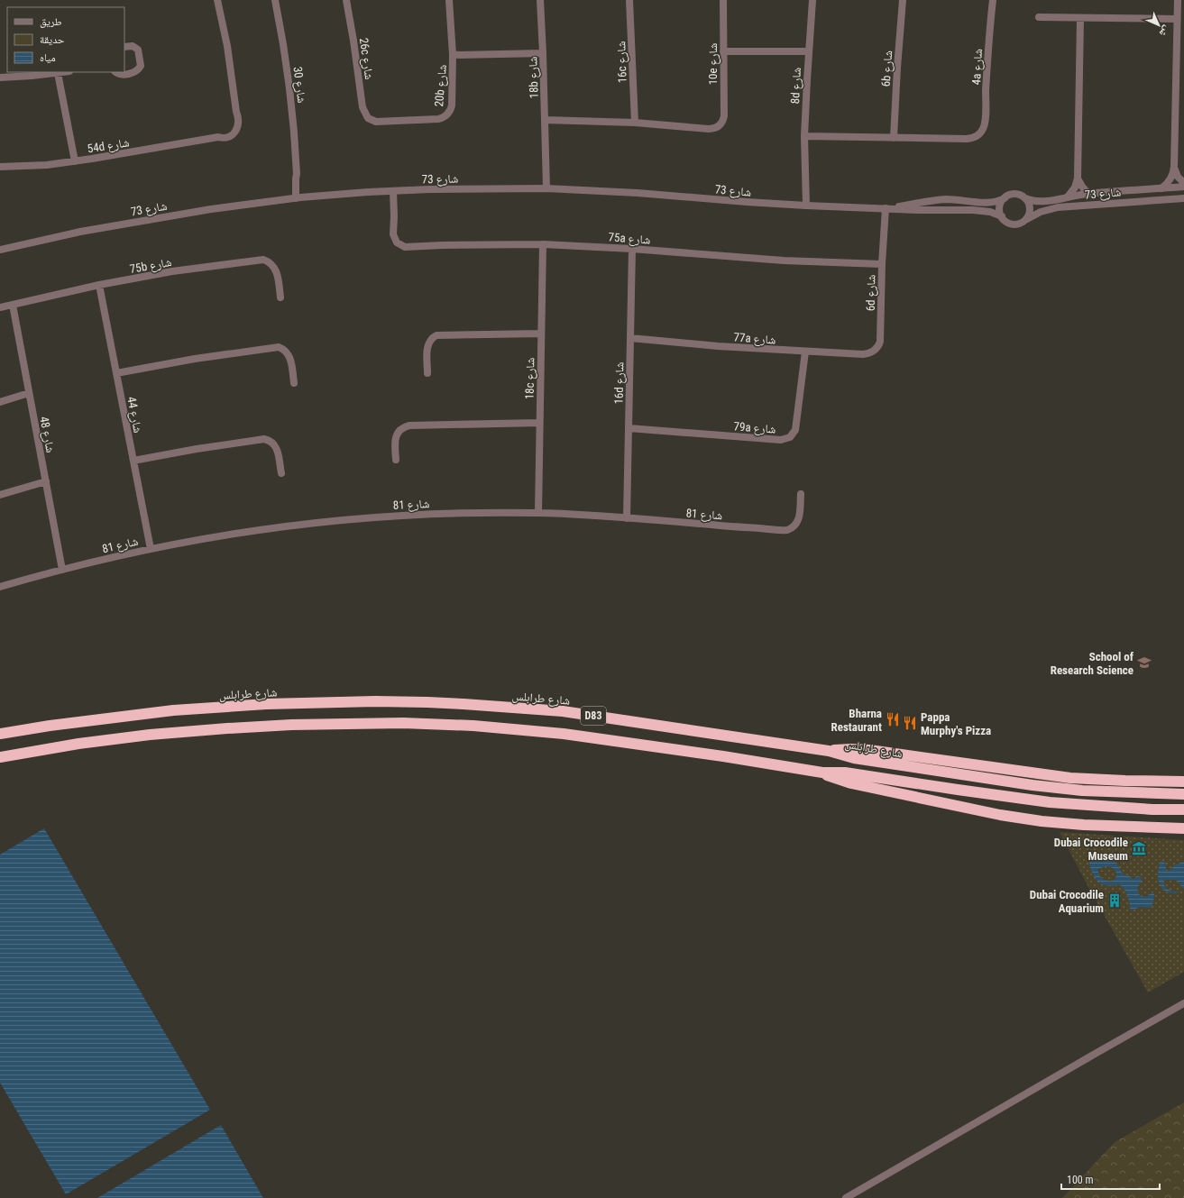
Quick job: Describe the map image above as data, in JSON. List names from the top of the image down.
{
  "streets": {
    "highway": ["شارع طرابلس", "D83"],
    "street": [
      "26c شارع",
      "16c شارع",
      "10e شارع",
      "4a شارع",
      "6b شارع",
      "18b شارع",
      "شارع 30",
      "20b شارع",
      "8d شارع",
      "54d شارع",
      "شارع 73",
      "75a شارع",
      "75b شارع",
      "6d شارع",
      "77a شارع",
      "18c شارع",
      "16d شارع",
      "شارع 44",
      "79a شارع",
      "شارع 48",
      "شارع 81"
    ]
  },
  "crossings": [
    ["26c شارع", "20b شارع"],
    ["16c شارع", "10e شارع"],
    ["4a شارع", "6b شارع"],
    ["18b شارع", "شارع 73"],
    ["شارع 30", "شارع 73"],
    ["8d شارع", "شارع 73"],
    ["شارع 73", "75a شارع"],
    ["شارع 73", "6d شارع"],
    ["75a شارع", "6d شارع"],
    ["75a شارع", "18c شارع"],
    ["75a شارع", "16d شارع"],
    ["75b شارع", "شارع 44"],
    ["75b شارع", "شارع 48"],
    ["6d شارع", "77a شارع"],
    ["77a شارع", "16d شارع"],
    ["77a شارع", "79a شارع"],
    ["18c شارع", "شارع 81"],
    ["16d شارع", "79a شارع"],
    ["16d شارع", "شارع 81"],
    ["شارع 44", "شارع 81"],
    ["شارع 48", "شارع 81"]
  ],
  "places": {
    "school or university": ["School of Research Science"],
    "restaurant": ["Bharna Restaurant", "Pappa Murphy's Pizza"],
    "museum": ["Dubai Crocodile Museum"],
    "building": ["Dubai Crocodile Aquarium"]
  },
  "legend": ["طريق", "حديقة", "مياه"],
  "scale_bar": "100 m",
  "north": "bottom right"
}
